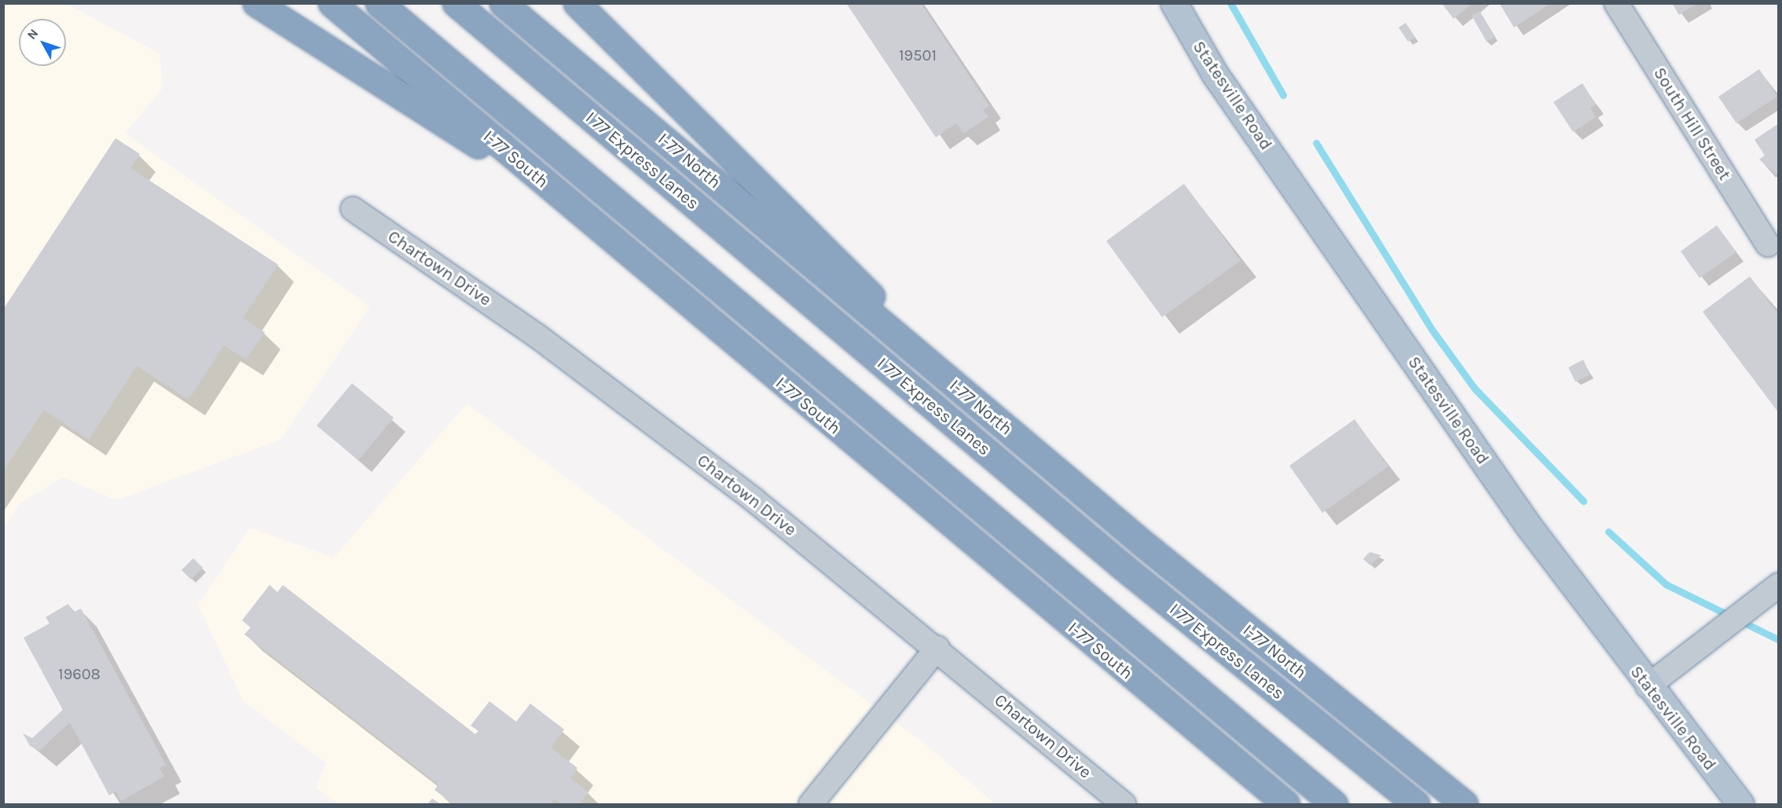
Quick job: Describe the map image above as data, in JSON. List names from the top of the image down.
{
  "streets": {
    "highway": ["I-77 South", "I 77 Express Lanes", "I-77 North"],
    "main road": ["Statesville Road"],
    "street": ["South Hill Street", "Chartown Drive"]
  },
  "house_numbers": ["19501", "19608"],
  "north": "top left"
}
